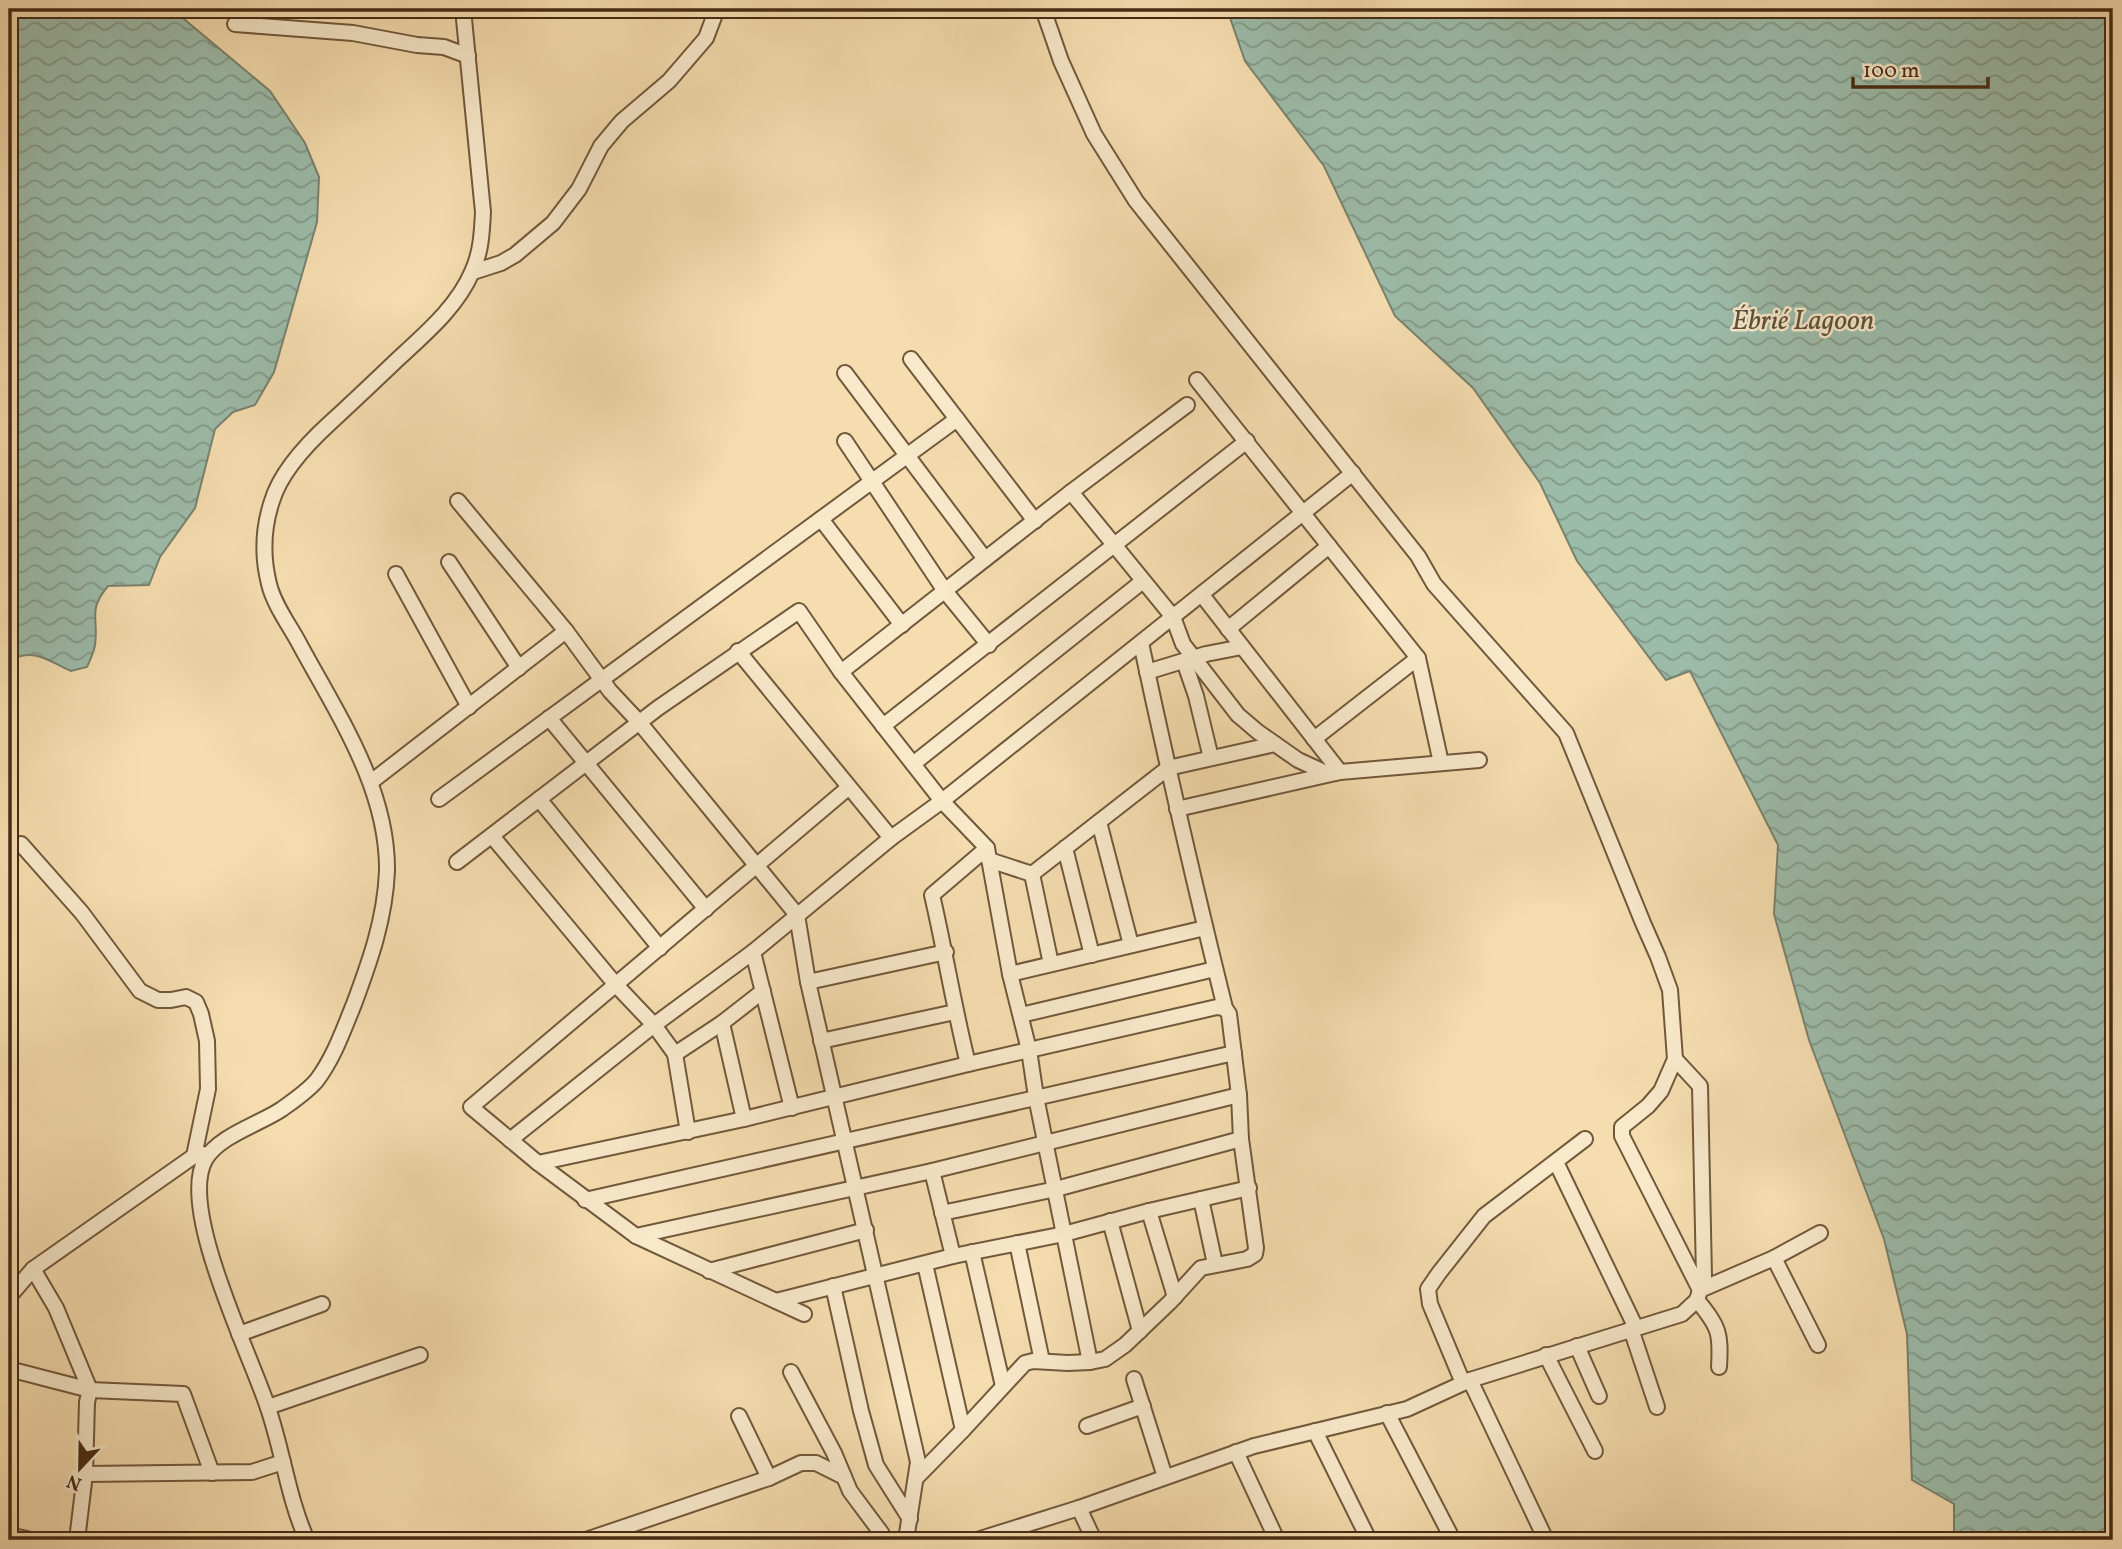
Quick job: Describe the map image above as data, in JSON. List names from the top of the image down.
{
  "water": ["Ébrié Lagoon"],
  "scale_bar": "100 m",
  "north": "bottom"
}
